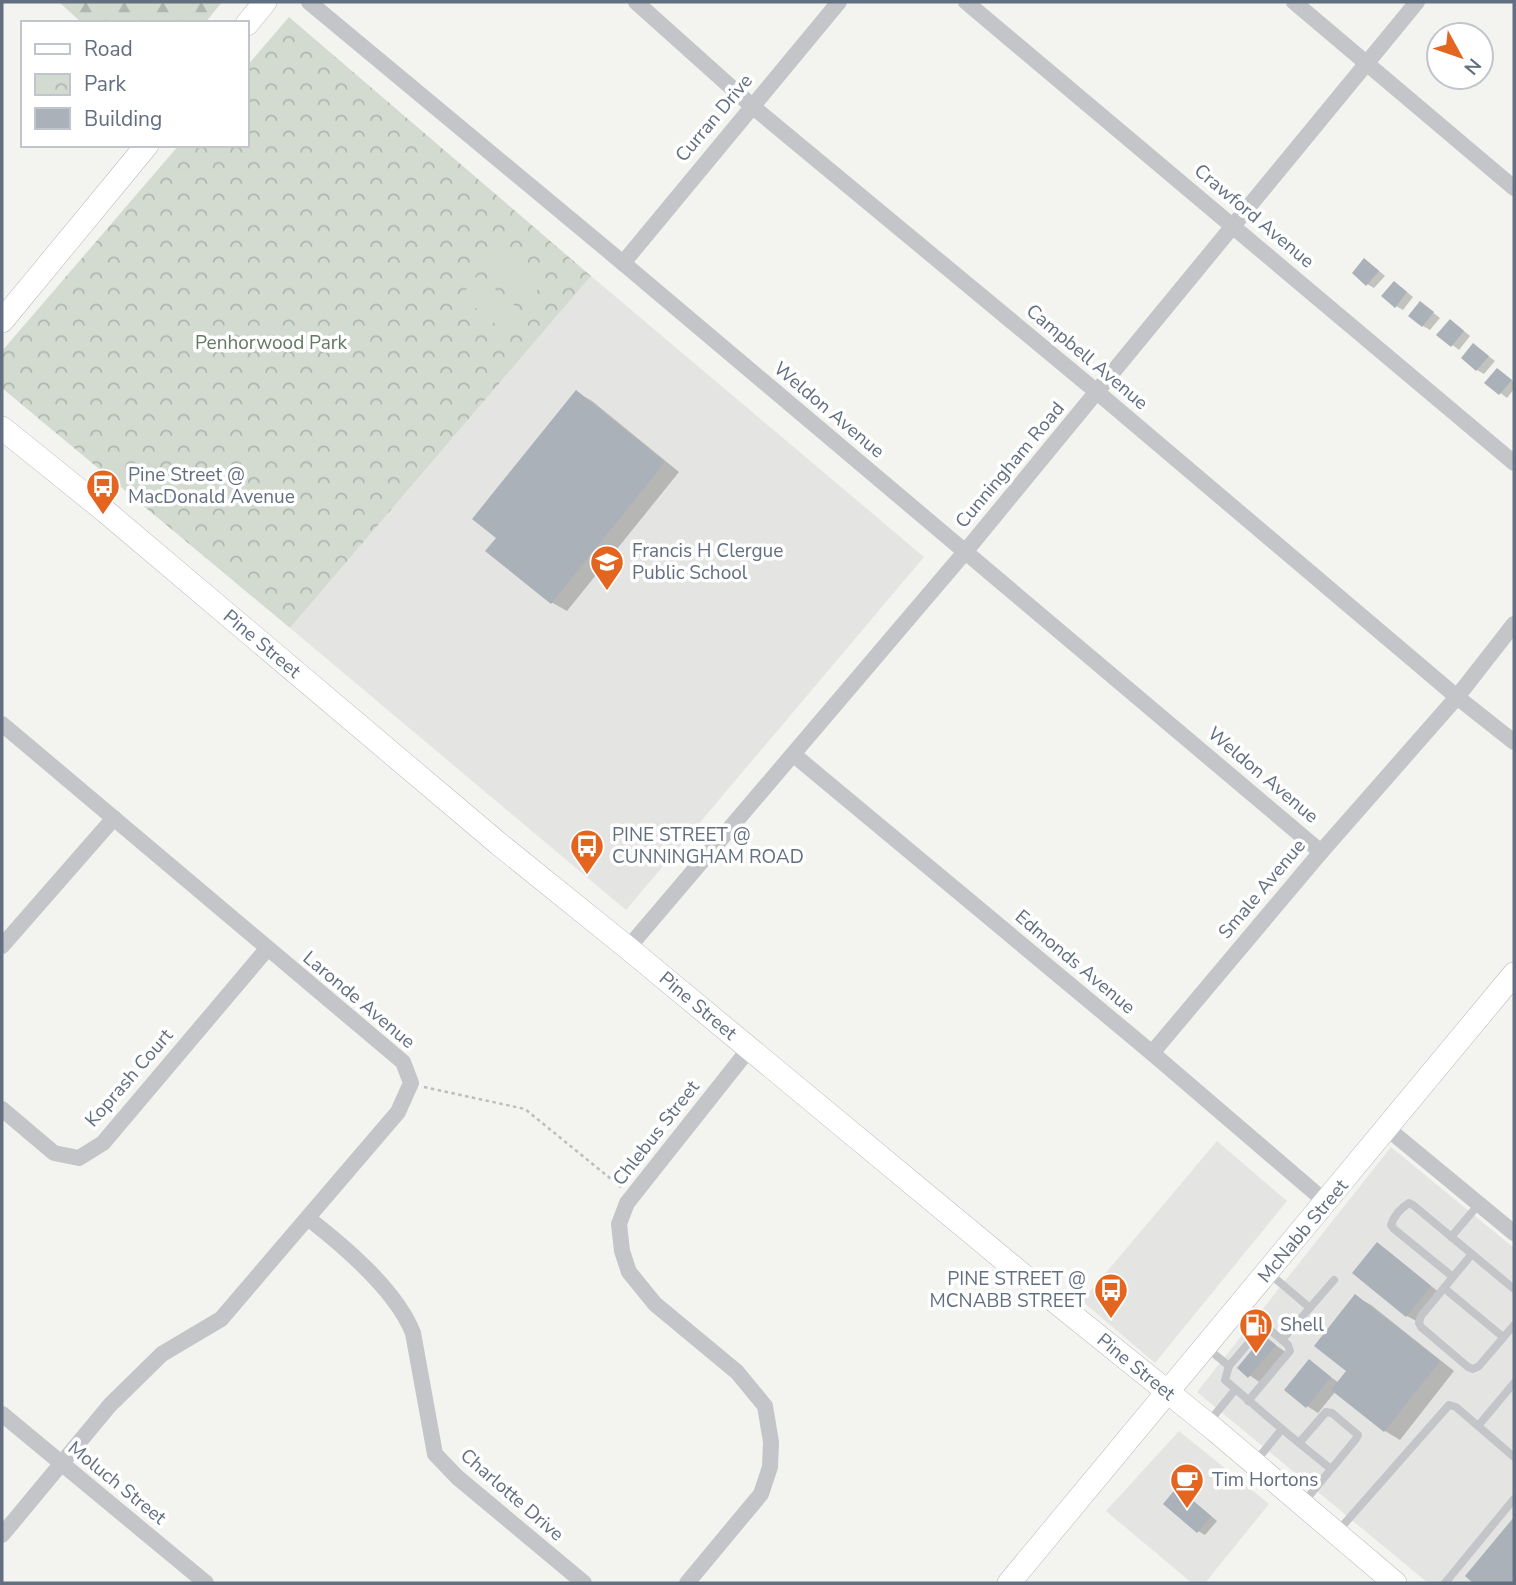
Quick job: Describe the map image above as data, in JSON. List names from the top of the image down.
{
  "streets": {
    "street": [
      "Curran Drive",
      "Crawford Avenue",
      "Campbell Avenue",
      "Weldon Avenue",
      "Cunningham Road",
      "Pine Street",
      "Smale Avenue",
      "Edmonds Avenue",
      "Laronde Avenue",
      "Koprash Court",
      "Chlebus Street",
      "McNabb Street",
      "Moluch Street",
      "Charlotte Drive"
    ]
  },
  "crossings": [
    ["Curran Drive", "Campbell Avenue"],
    ["Curran Drive", "Weldon Avenue"],
    ["Crawford Avenue", "Cunningham Road"],
    ["Campbell Avenue", "Cunningham Road"],
    ["Campbell Avenue", "Smale Avenue"],
    ["Weldon Avenue", "Cunningham Road"],
    ["Weldon Avenue", "Smale Avenue"],
    ["Cunningham Road", "Pine Street"],
    ["Cunningham Road", "Edmonds Avenue"],
    ["Pine Street", "Chlebus Street"],
    ["Pine Street", "McNabb Street"],
    ["Smale Avenue", "Edmonds Avenue"],
    ["Edmonds Avenue", "McNabb Street"],
    ["Laronde Avenue", "Koprash Court"]
  ],
  "parks": ["Penhorwood Park"],
  "places": {
    "bus stop": ["Pine Street @ MacDonald Avenue", "PINE STREET @ CUNNINGHAM ROAD", "PINE STREET @ MCNABB STREET"],
    "school or university": ["Francis H Clergue Public School"],
    "fuel station": ["Shell"],
    "cafe": ["Tim Hortons"]
  },
  "legend": ["Road", "Park", "Building"],
  "north": "bottom right"
}
